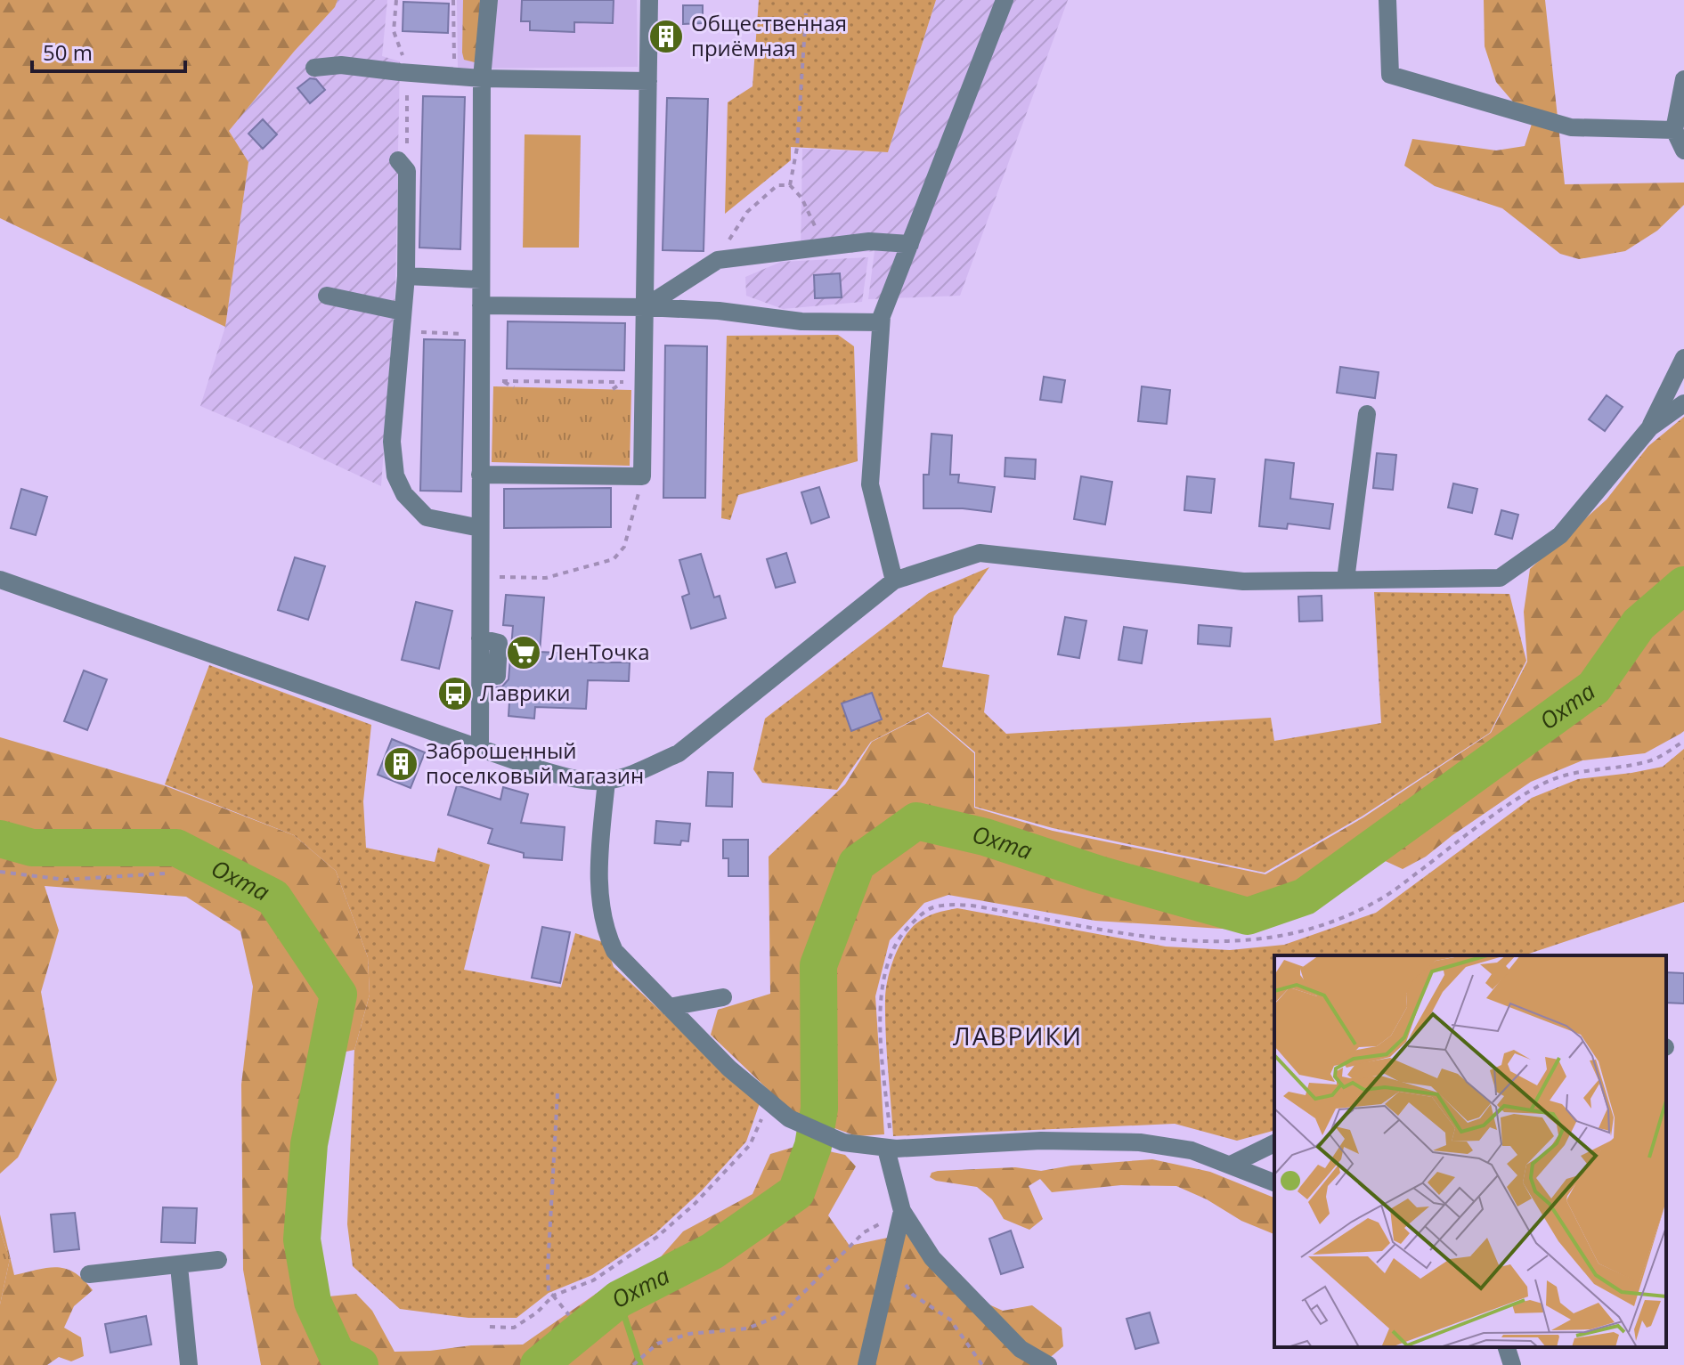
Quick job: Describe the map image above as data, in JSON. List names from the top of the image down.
{
  "districts": ["ЛАВРИКИ"],
  "water": ["Охта"],
  "places": {
    "building": ["Общественная приёмная", "Заброшенный поселковый магазин"],
    "supermarket": ["ЛенТочка"],
    "bus stop": ["Лаврики"]
  },
  "scale_bar": "50 m"
}
